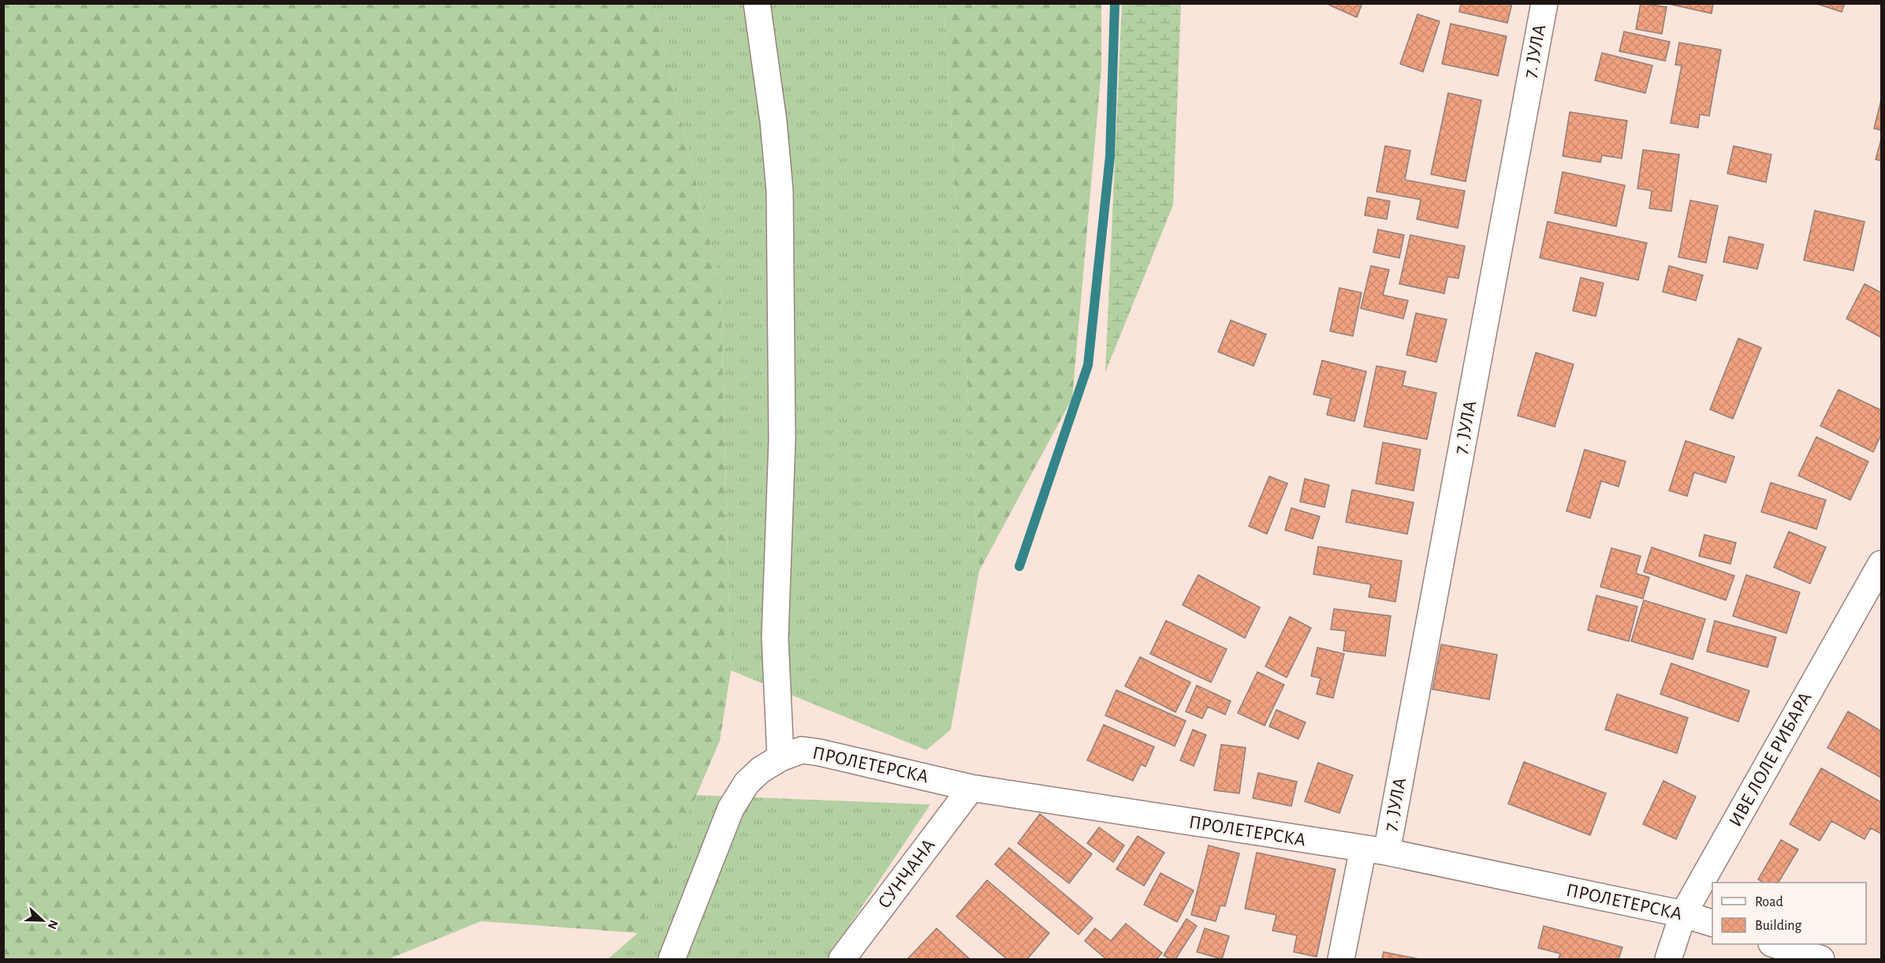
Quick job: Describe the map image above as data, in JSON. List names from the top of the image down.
{
  "streets": {
    "street": [
      "7. ЈУЛА",
      "ИВЕ ЛОЛЕ РИБАРА",
      "ПРОЛЕТЕРСКА",
      "СУНЧАНА"
    ]
  },
  "crossings": [
    ["7. ЈУЛА", "ПРОЛЕТЕРСКА"],
    ["ИВЕ ЛОЛЕ РИБАРА", "ПРОЛЕТЕРСКА"],
    ["ПРОЛЕТЕРСКА", "СУНЧАНА"]
  ],
  "legend": ["Road", "Building"],
  "north": "right"
}
